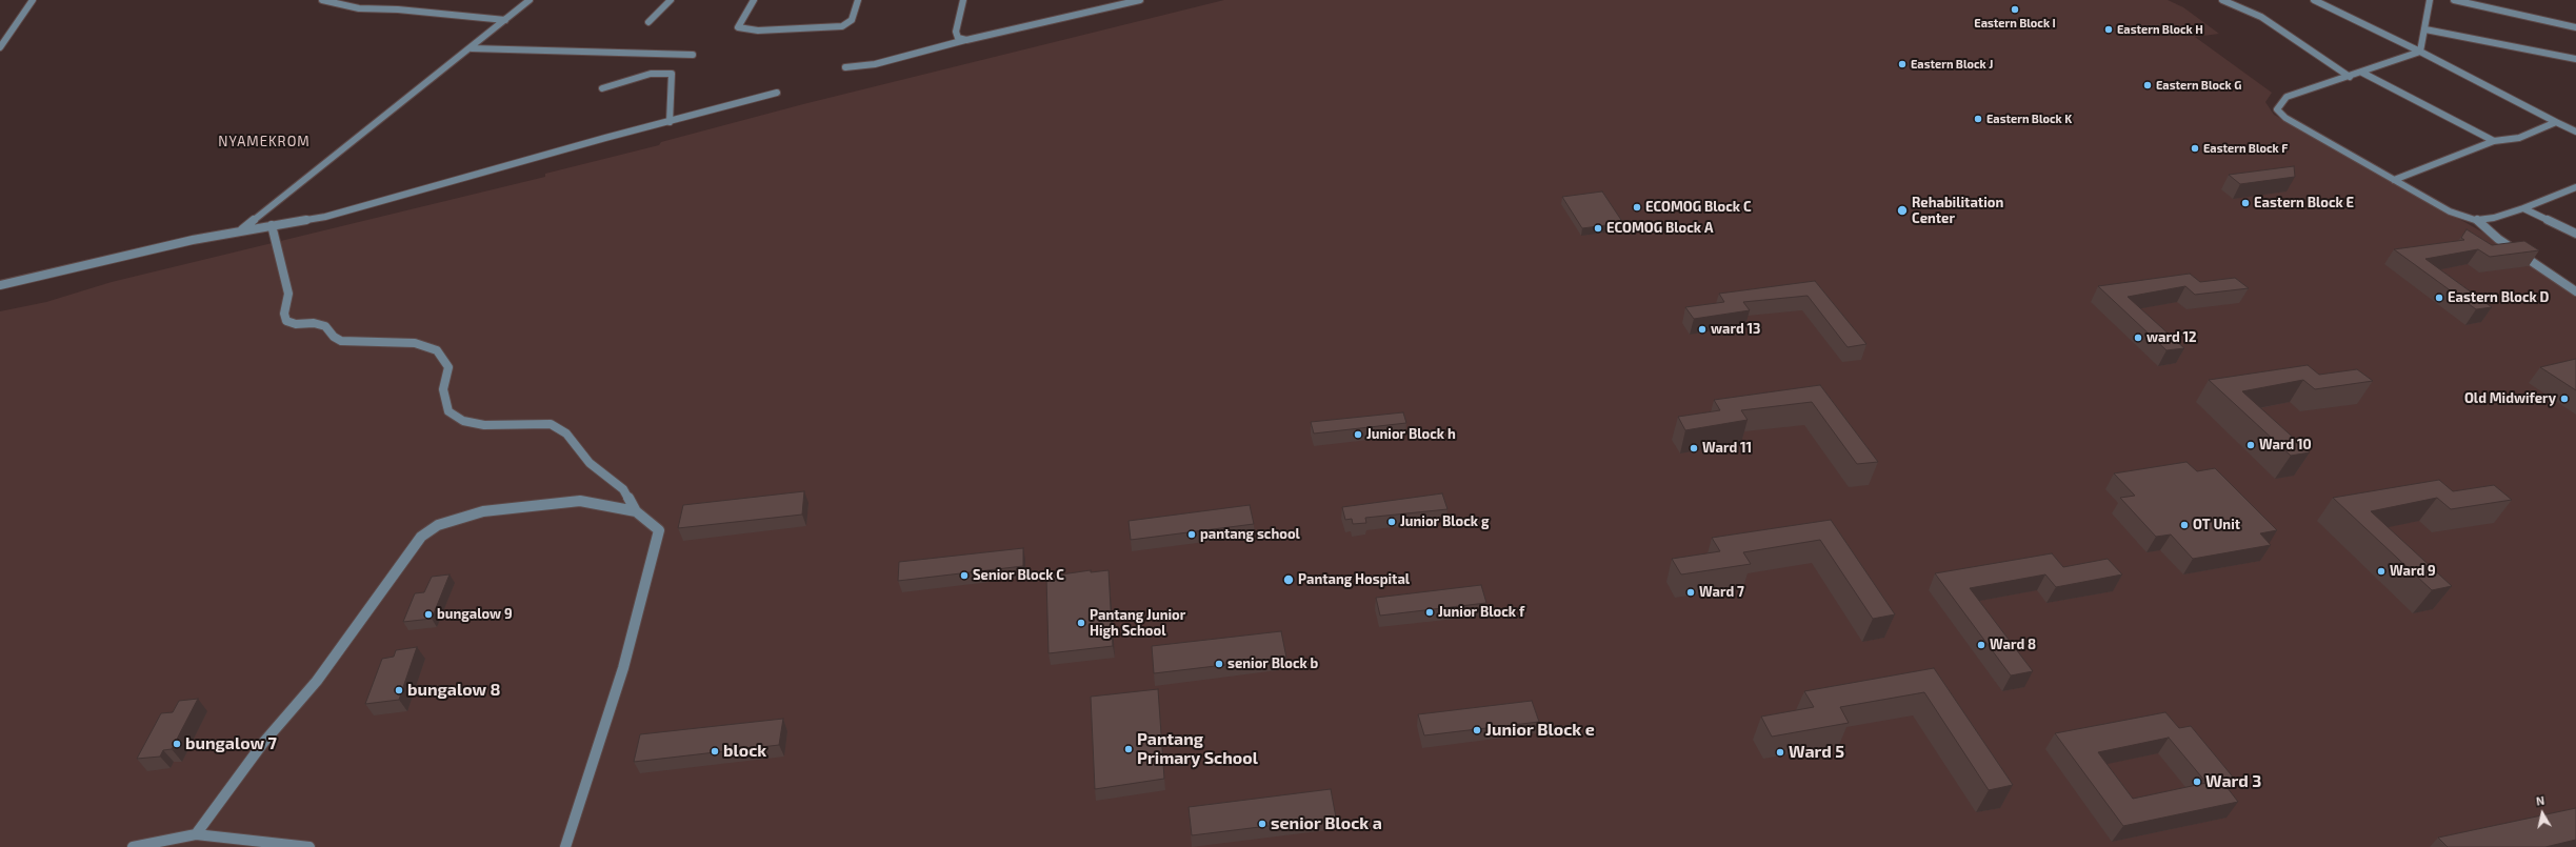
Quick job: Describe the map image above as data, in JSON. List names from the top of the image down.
{
  "districts": ["NYAMEKROM"],
  "places": [
    "Eastern Block I",
    "Eastern Block H",
    "Eastern Block J",
    "Eastern Block G",
    "Eastern Block K",
    "Eastern Block F",
    "Eastern Block E",
    "ECOMOG Block C",
    "Rehabilitation Center",
    "ECOMOG Block A",
    "Eastern Block D",
    "ward 13",
    "ward 12",
    "Old Midwifery",
    "Junior Block h",
    "Ward 10",
    "Ward 11",
    "Junior Block g",
    "OT Unit",
    "pantang school",
    "Ward 9",
    "Senior Block C",
    "Pantang Hospital",
    "Ward 7",
    "Junior Block f",
    "bungalow 9",
    "Pantang Junior High School",
    "Ward 8",
    "senior Block b",
    "bungalow 8",
    "Junior Block e",
    "bungalow 7",
    "Pantang Primary School",
    "block",
    "Ward 5",
    "Ward 3",
    "senior Block a"
  ],
  "north": "top"
}
